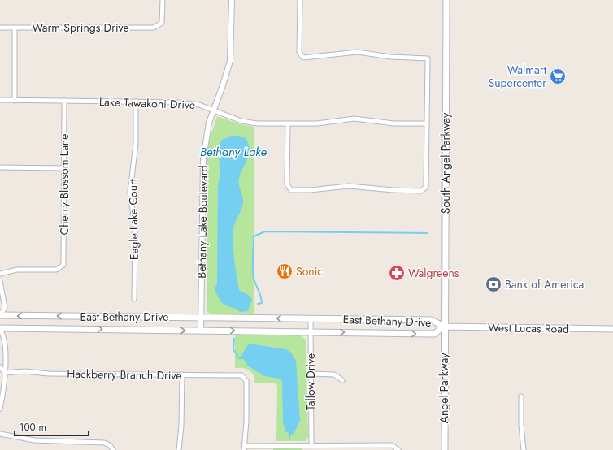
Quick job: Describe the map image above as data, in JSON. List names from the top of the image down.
{
  "streets": {
    "main road": [
      "South Angel Parkway",
      "East Bethany Drive",
      "West Lucas Road",
      "Angel Parkway"
    ],
    "street": [
      "Warm Springs Drive",
      "Lake Tawakoni Drive",
      "Cherry Blossom Lane",
      "Eagle Lake Court",
      "Bethany Lake Boulevard",
      "Hackberry Branch Drive",
      "Tallow Drive"
    ]
  },
  "crossings": [
    ["Lake Tawakoni Drive", "Cherry Blossom Lane"],
    ["Lake Tawakoni Drive", "Eagle Lake Court"],
    ["Lake Tawakoni Drive", "Bethany Lake Boulevard"],
    ["South Angel Parkway", "East Bethany Drive"],
    ["South Angel Parkway", "West Lucas Road"],
    ["South Angel Parkway", "Angel Parkway"],
    ["Bethany Lake Boulevard", "East Bethany Drive"],
    ["East Bethany Drive", "West Lucas Road"],
    ["East Bethany Drive", "Tallow Drive"],
    ["East Bethany Drive", "Angel Parkway"],
    ["West Lucas Road", "Angel Parkway"]
  ],
  "water": ["Bethany Lake"],
  "places": {
    "supermarket": ["Walmart Supercenter"],
    "restaurant": ["Sonic"],
    "pharmacy": ["Walgreens"],
    "bank": ["Bank of America"]
  },
  "scale_bar": "100 m"
}
